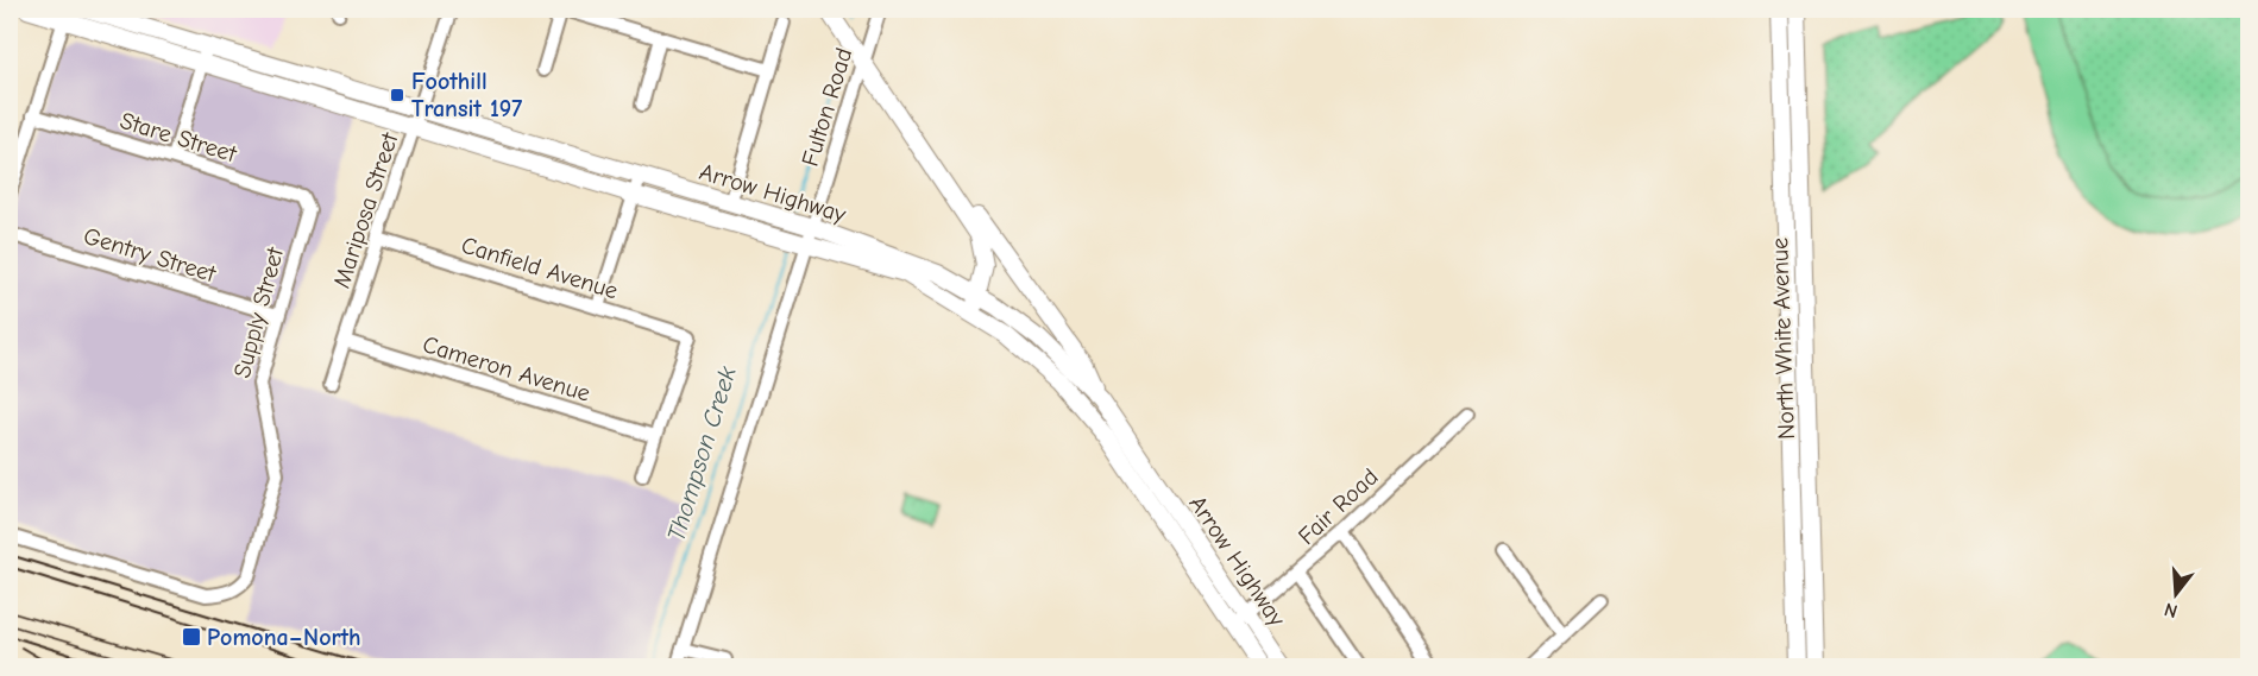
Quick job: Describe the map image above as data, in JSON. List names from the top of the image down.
{
  "streets": {
    "main road": ["Arrow Highway", "North White Avenue"],
    "street": [
      "Fulton Road",
      "Stare Street",
      "Mariposa Street",
      "Gentry Street",
      "Canfield Avenue",
      "Supply Street",
      "Cameron Avenue",
      "Fair Road"
    ]
  },
  "crossings": [
    ["Fulton Road", "Arrow Highway"],
    ["Stare Street", "Supply Street"],
    ["Arrow Highway", "Mariposa Street"],
    ["Arrow Highway", "Fair Road"],
    ["Mariposa Street", "Canfield Avenue"],
    ["Mariposa Street", "Cameron Avenue"],
    ["Gentry Street", "Supply Street"],
    ["Canfield Avenue", "Cameron Avenue"]
  ],
  "water": ["Thompson Creek"],
  "places": {
    "transit": ["Foothill Transit 197", "Pomona–North"]
  },
  "north": "bottom"
}
